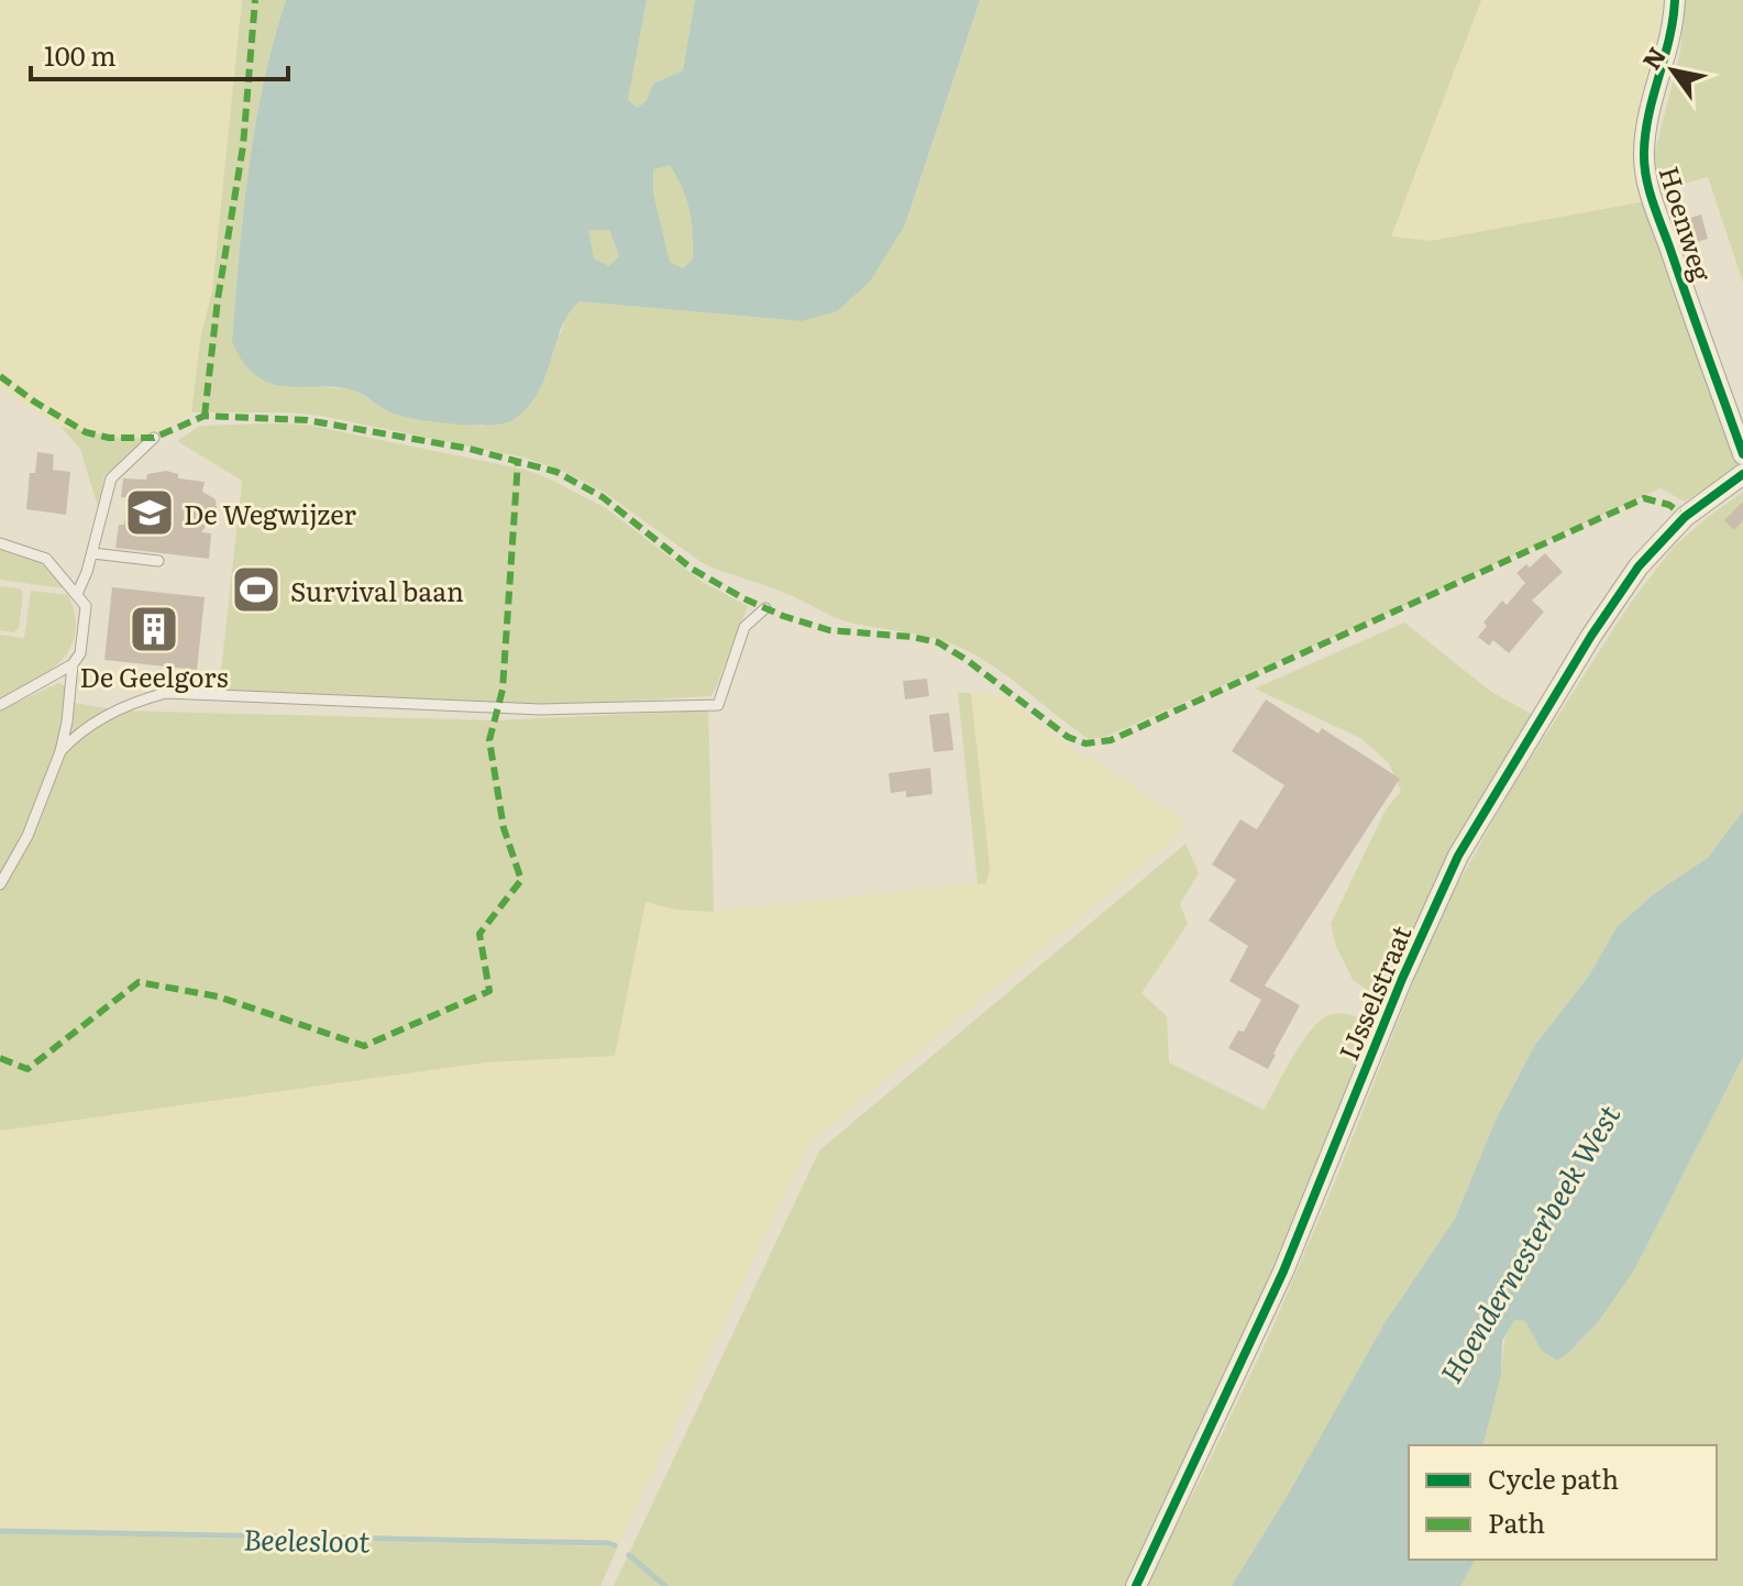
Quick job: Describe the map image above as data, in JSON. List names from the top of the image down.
{
  "streets": {
    "street": ["Hoenweg", "IJsselstraat"]
  },
  "water": ["Hoendernesterbeek West", "Beelesloot"],
  "places": {
    "school or university": ["De Wegwijzer"],
    "sports": ["Survival baan"],
    "building": ["De Geelgors"]
  },
  "legend": ["Cycle path", "Path"],
  "scale_bar": "100 m",
  "north": "top left"
}
